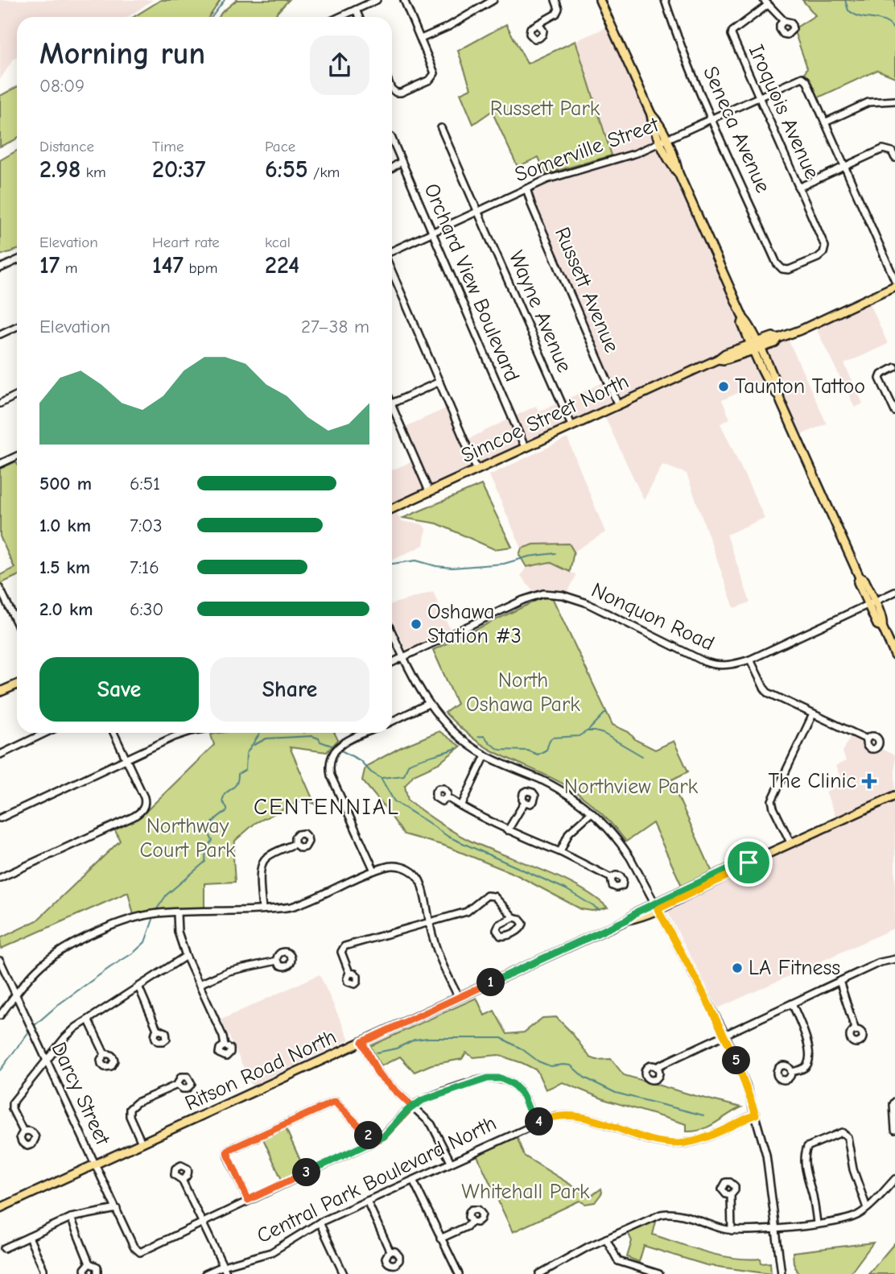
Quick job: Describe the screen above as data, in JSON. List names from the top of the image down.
{
  "streets": {
    "main road": ["Simcoe Street North", "Ritson Road North"],
    "street": [
      "Iroquois Avenue",
      "Seneca Avenue",
      "Somerville Street",
      "Orchard View Boulevard",
      "Russett Avenue",
      "Wayne Avenue",
      "Nonquon Road",
      "Darcy Street",
      "Central Park Boulevard North"
    ]
  },
  "crossings": [
    ["Iroquois Avenue", "Seneca Avenue"],
    ["Iroquois Avenue", "Somerville Street"],
    ["Seneca Avenue", "Somerville Street"],
    ["Somerville Street", "Orchard View Boulevard"],
    ["Somerville Street", "Russett Avenue"],
    ["Somerville Street", "Wayne Avenue"],
    ["Orchard View Boulevard", "Simcoe Street North"],
    ["Russett Avenue", "Simcoe Street North"],
    ["Wayne Avenue", "Simcoe Street North"],
    ["Ritson Road North", "Darcy Street"]
  ],
  "districts": ["CENTENNIAL"],
  "parks": [
    "Russett Park",
    "North Oshawa Park",
    "Northview Park",
    "Northway Court Park",
    "Whitehall Park"
  ],
  "places": {
    "other": ["Taunton Tattoo", "Oshawa Station #3", "LA Fitness"],
    "health": ["The Clinic"]
  },
  "page": {
    "heading": ["Morning run", "08:09"],
    "stats": [
      ["Distance", "2.98 km"],
      ["Time", "20:37"],
      ["Pace", "6:55 /km"],
      ["Elevation", "17 m"],
      ["Heart rate", "147 bpm"],
      ["kcal", "224"]
    ],
    "chart": ["Elevation", "27–38 m"],
    "list": [
      {
        "name": "500 m",
        "note": "6:51"
      },
      {
        "name": "1.0 km",
        "note": "7:03"
      },
      {
        "name": "1.5 km",
        "note": "7:16"
      },
      {
        "name": "2.0 km",
        "note": "6:30"
      }
    ],
    "buttons": ["Save", "Share"],
    "pins": [
      "1",
      "5",
      "4",
      "2",
      "3"
    ]
  }
}
